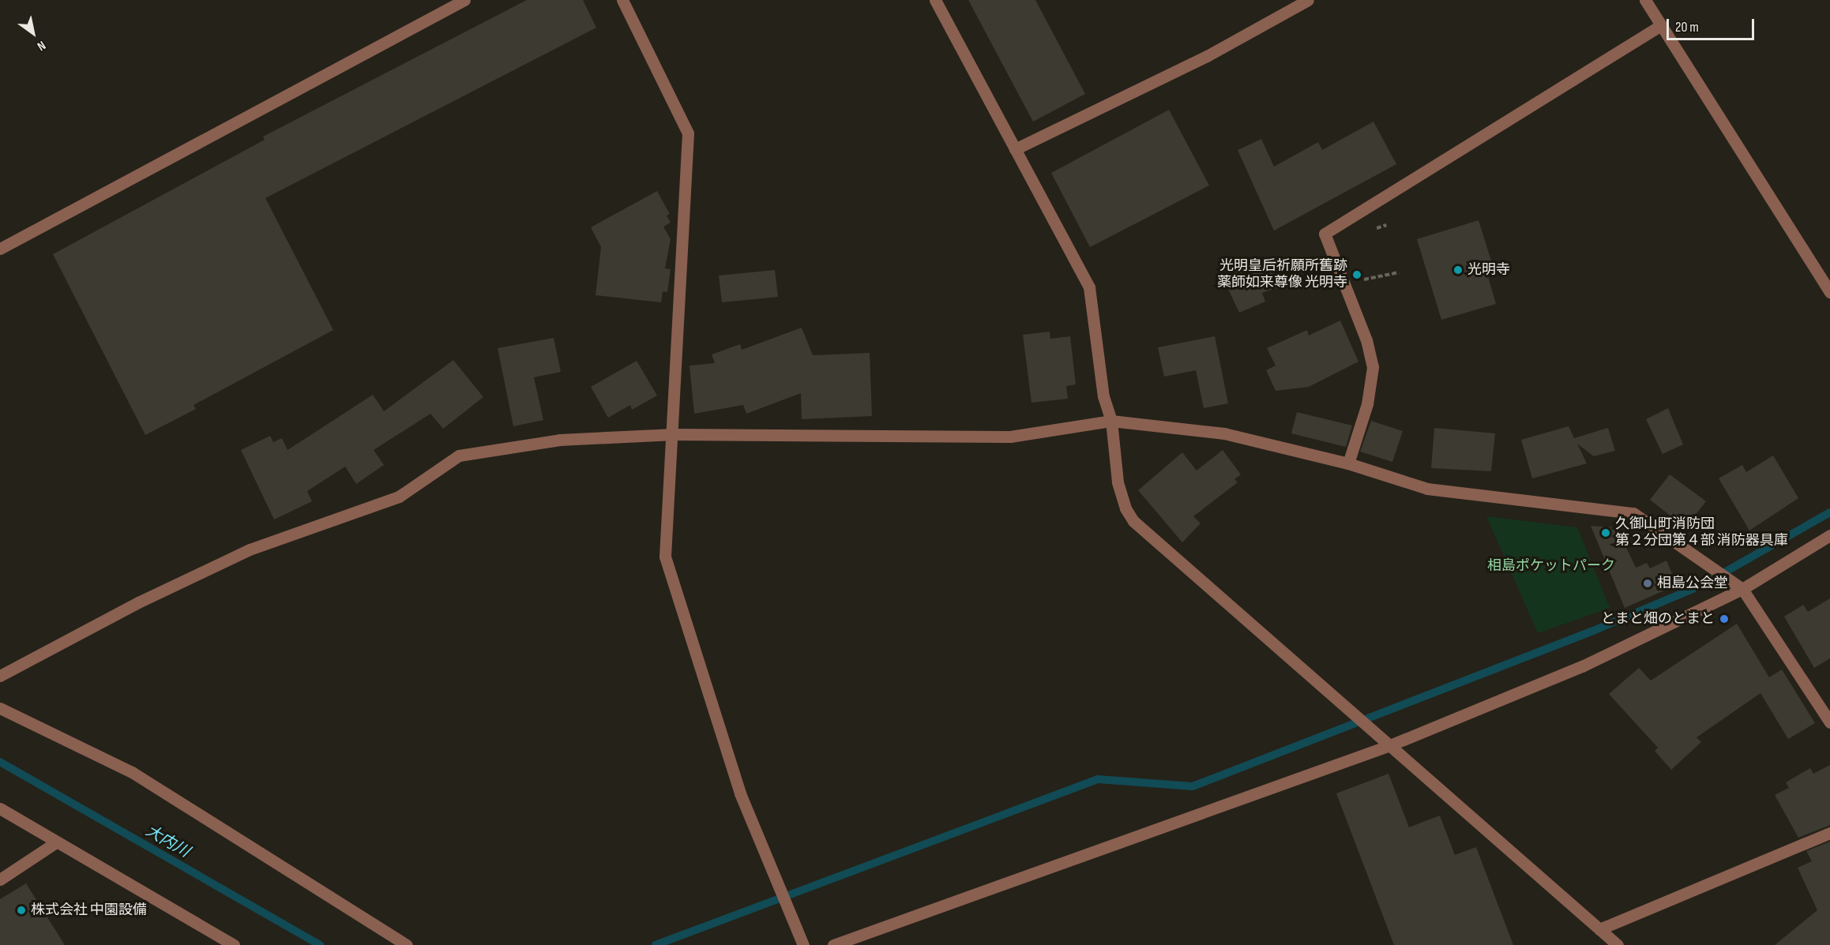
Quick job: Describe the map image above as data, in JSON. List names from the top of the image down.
{
  "water": ["大内川"],
  "parks": ["相島ポケットパーク"],
  "places": [
    "光明寺",
    "光明皇后祈願所舊跡 薬師如来尊像 光明寺",
    "久御山町消防団 第２分団第４部 消防器具庫",
    "相島公会堂",
    "とまと畑のとまと",
    "株式会社 中園設備"
  ],
  "scale_bar": "20 m",
  "north": "bottom right"
}
